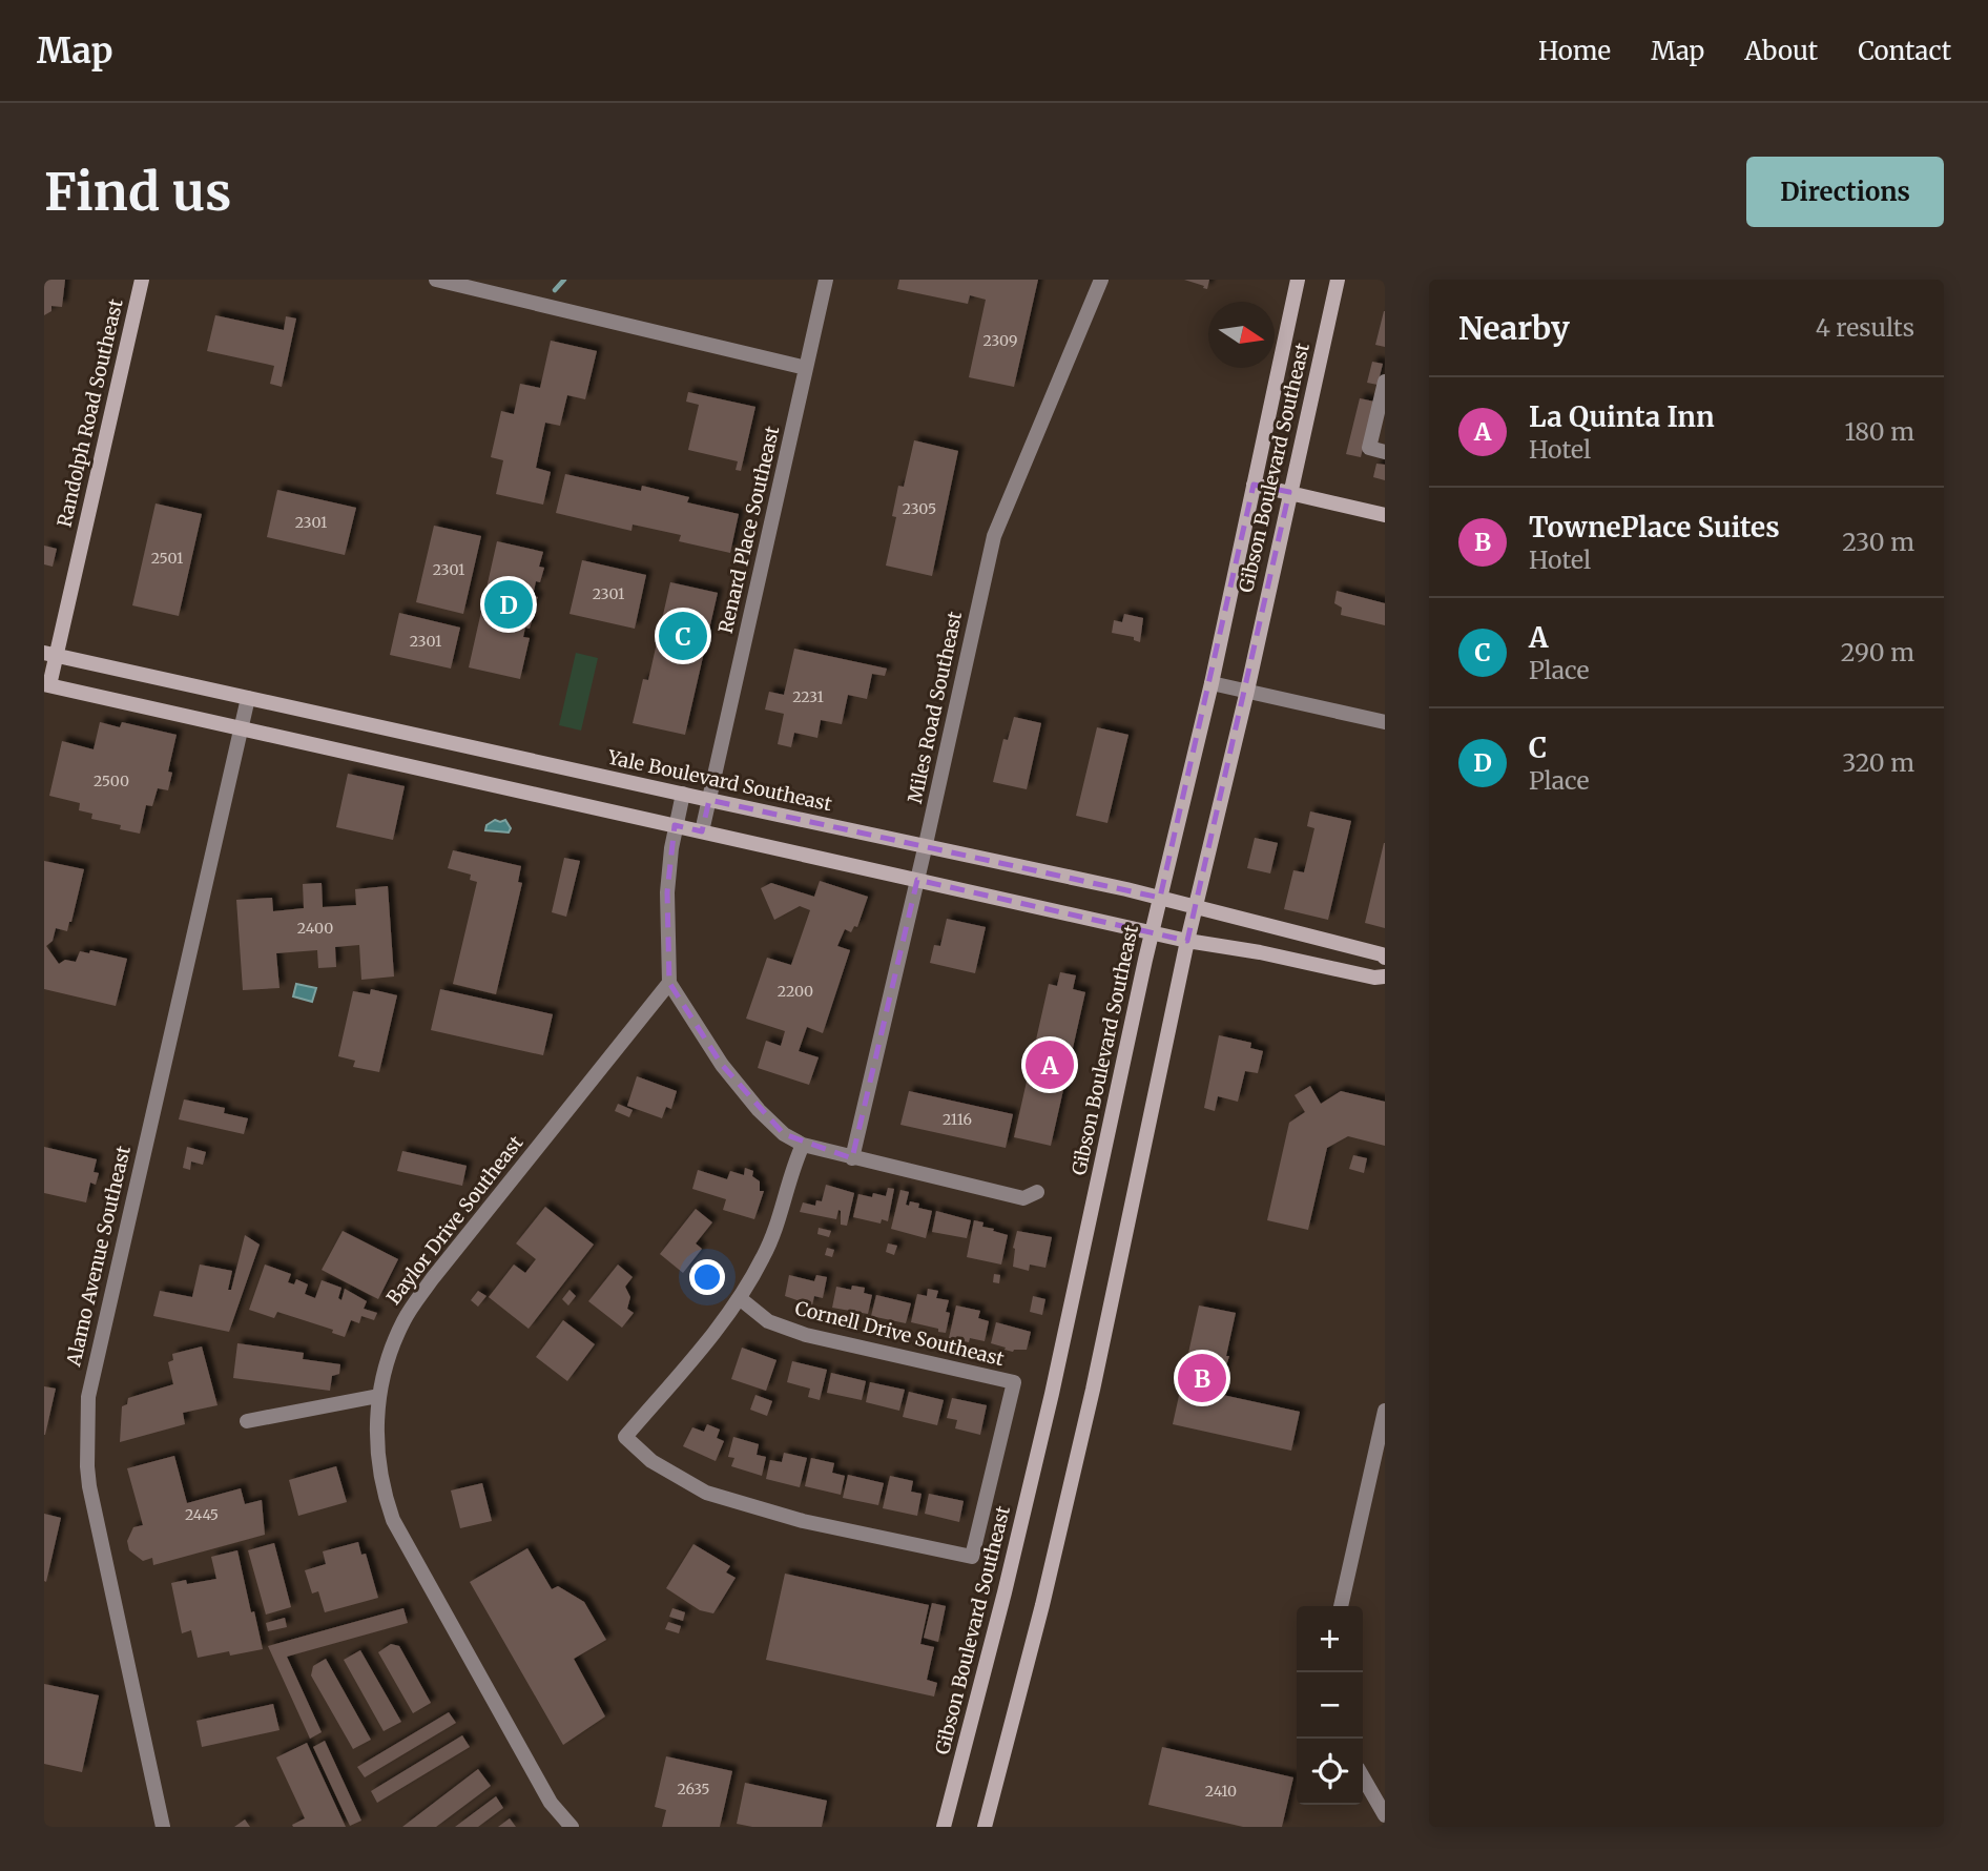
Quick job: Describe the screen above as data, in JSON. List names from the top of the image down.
{
  "streets": {
    "main road": ["Randolph Road Southeast", "Gibson Boulevard Southeast", "Yale Boulevard Southeast"],
    "street": [
      "Renard Place Southeast",
      "Miles Road Southeast",
      "Baylor Drive Southeast",
      "Alamo Avenue Southeast",
      "Cornell Drive Southeast"
    ]
  },
  "crossings": [
    ["Randolph Road Southeast", "Yale Boulevard Southeast"],
    ["Gibson Boulevard Southeast", "Yale Boulevard Southeast"],
    ["Gibson Boulevard Southeast", "Cornell Drive Southeast"],
    ["Renard Place Southeast", "Yale Boulevard Southeast"],
    ["Miles Road Southeast", "Yale Boulevard Southeast"],
    ["Yale Boulevard Southeast", "Alamo Avenue Southeast"]
  ],
  "house_numbers": [
    "2309",
    "2305",
    "2301",
    "2501",
    "2301",
    "2301",
    "2301",
    "2231",
    "2500",
    "2400",
    "2200",
    "2116",
    "2445",
    "2635",
    "2410"
  ],
  "north": "right",
  "page": {
    "header": "Map",
    "nav": [
      "Home",
      "Map",
      "About",
      "Contact"
    ],
    "buttons": "Directions",
    "title": "Find us",
    "heading": ["Nearby", "4 results"],
    "list": [
      {
        "mark": "A",
        "name": "La Quinta Inn",
        "note": "Hotel",
        "value": "180 m"
      },
      {
        "mark": "B",
        "name": "TownePlace Suites",
        "note": "Hotel",
        "value": "230 m"
      },
      {
        "mark": "C",
        "name": "A",
        "note": "Place",
        "value": "290 m"
      },
      {
        "mark": "D",
        "name": "C",
        "note": "Place",
        "value": "320 m"
      }
    ],
    "pins": [
      "D",
      "C",
      "A",
      "B"
    ],
    "map_buttons": ["+", "−"]
  }
}
